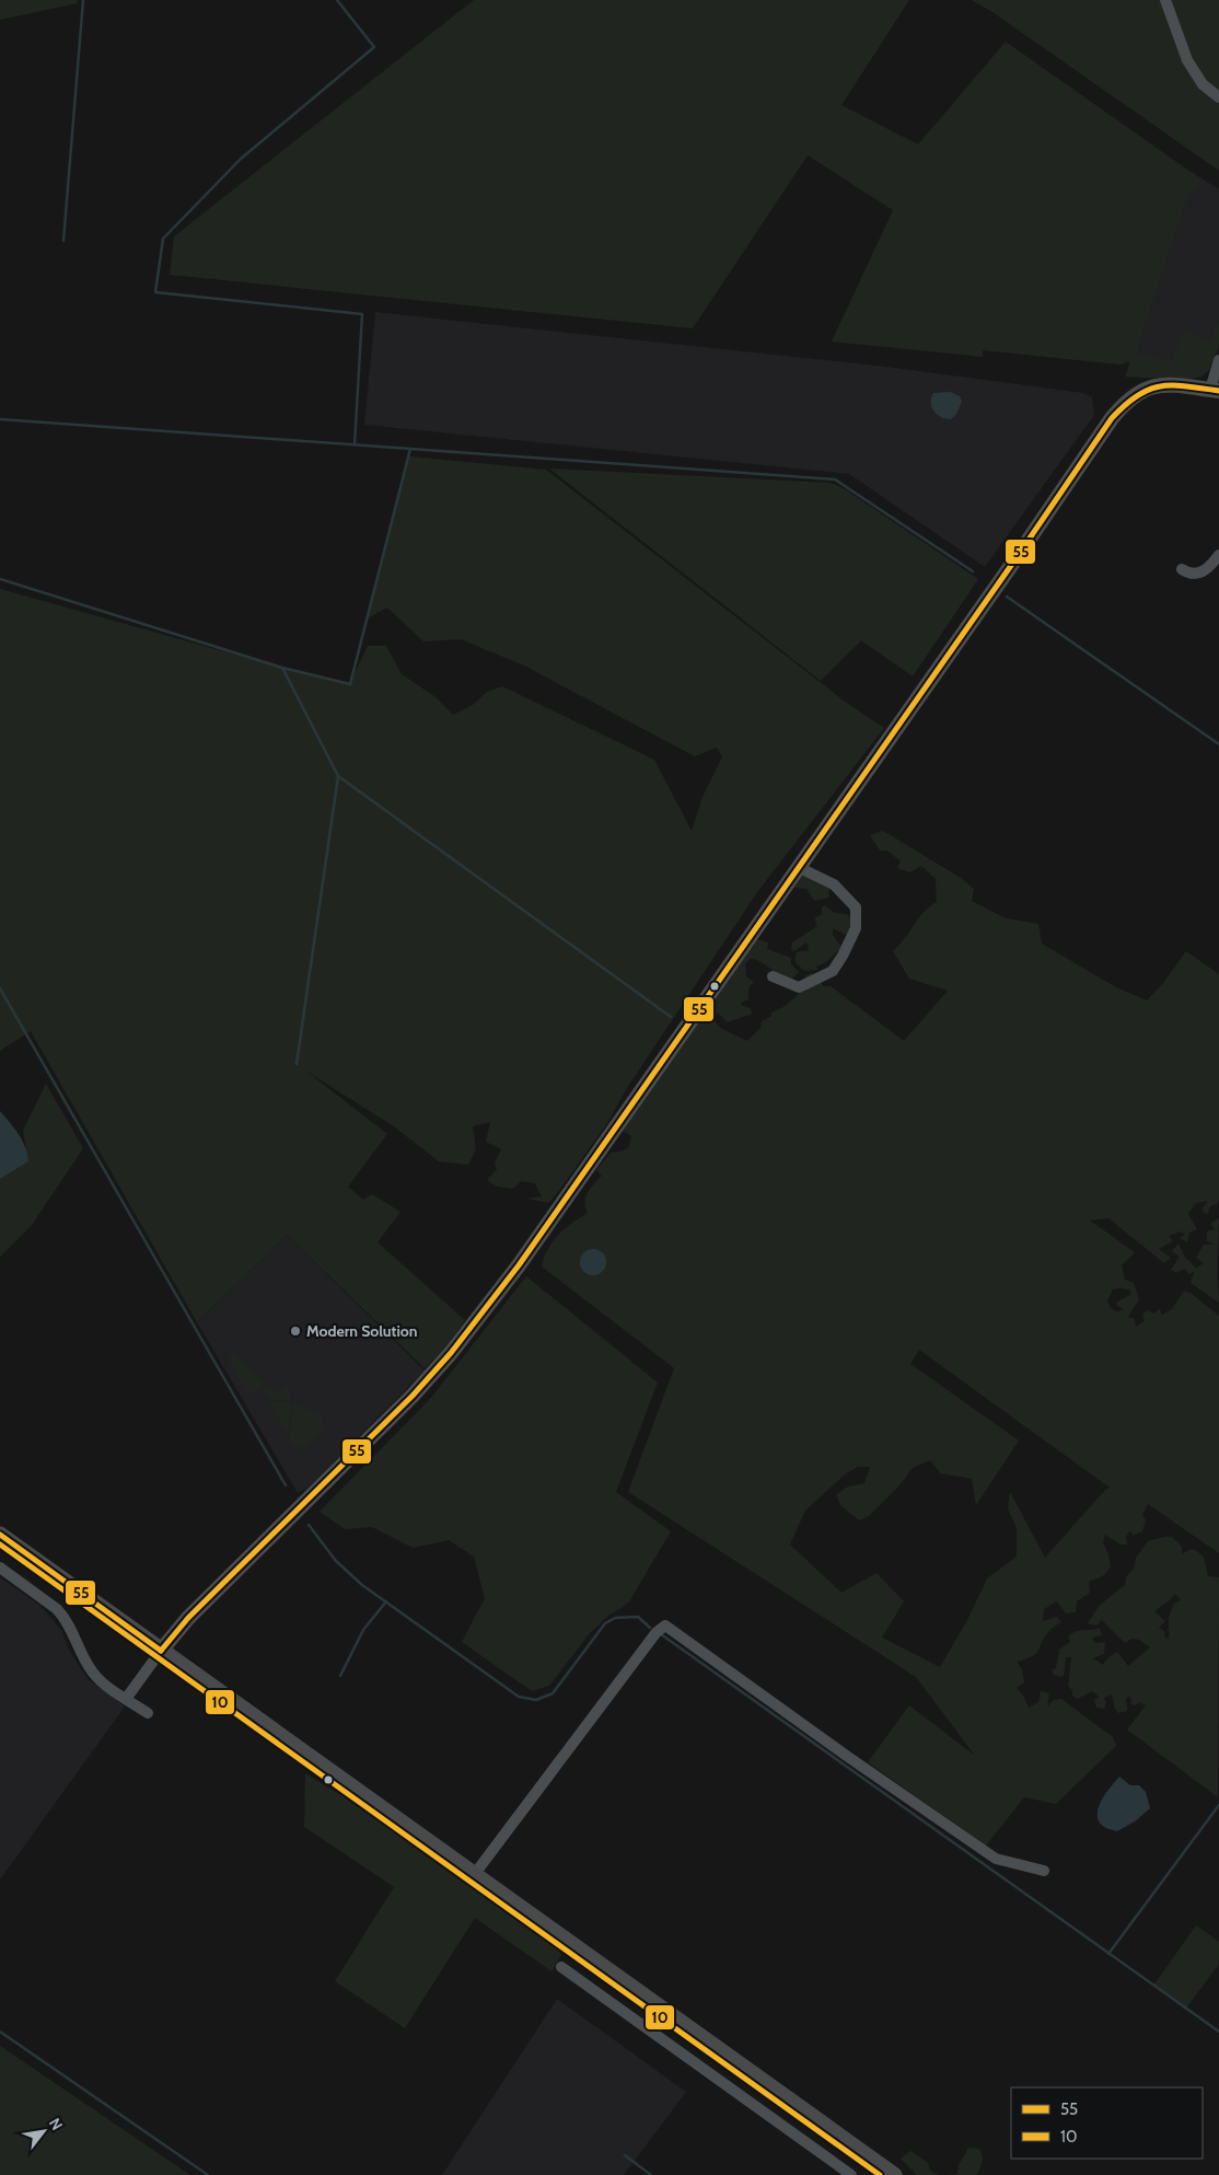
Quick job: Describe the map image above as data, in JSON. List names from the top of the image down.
{
  "places": ["Modern Solution"],
  "lines": ["transit line 55", "transit line 10"],
  "legend": ["55", "10"],
  "north": "top right"
}
